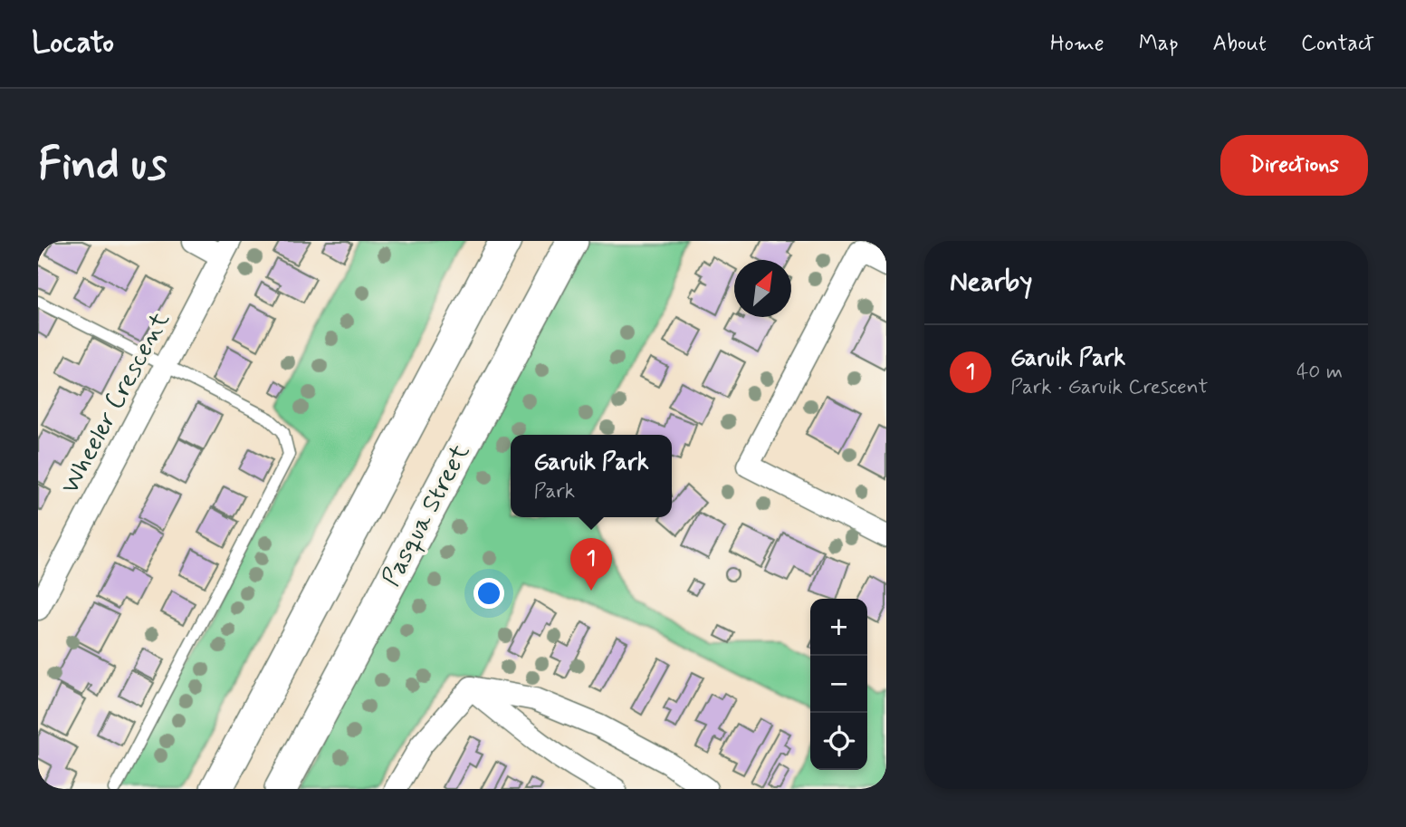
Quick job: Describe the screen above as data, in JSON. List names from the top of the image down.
{
  "streets": {
    "main road": ["Pasqua Street"],
    "street": ["Wheeler Crescent"]
  },
  "north": "top right",
  "page": {
    "header": "Locato",
    "nav": [
      "Home",
      "Map",
      "About",
      "Contact"
    ],
    "buttons": "Directions",
    "title": "Find us",
    "heading": "Nearby",
    "list": [
      {
        "mark": "1",
        "name": "Garuik Park",
        "note": "Park · Garuik Crescent",
        "value": "40 m"
      }
    ],
    "popup": ["Garuik Park", "Park"],
    "pins": "1",
    "map_buttons": ["+", "−"]
  }
}
